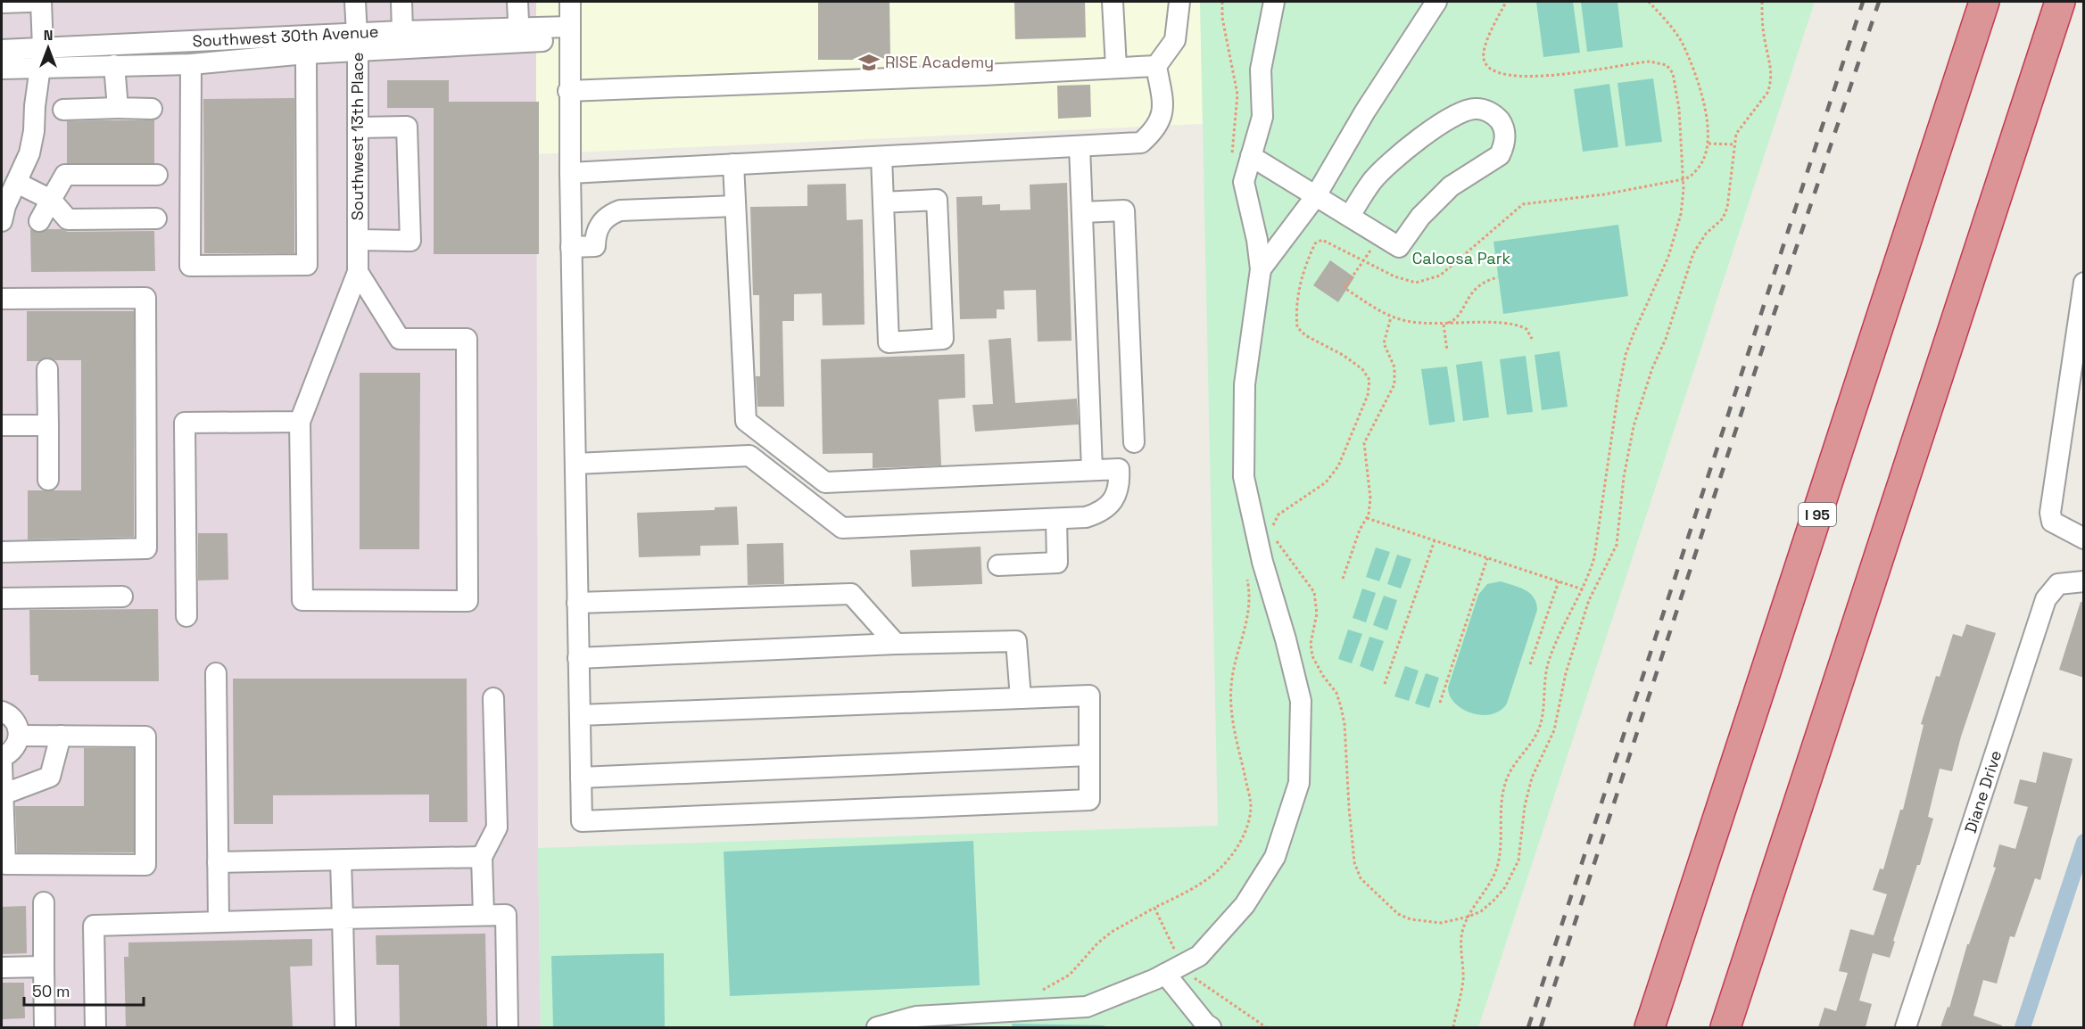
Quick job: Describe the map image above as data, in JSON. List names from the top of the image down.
{
  "streets": {
    "highway": ["I 95"],
    "street": ["Southwest 30th Avenue", "Southwest 13th Place", "Diane Drive"]
  },
  "crossings": [
    ["Southwest 30th Avenue", "Southwest 13th Place"]
  ],
  "parks": ["Caloosa Park"],
  "places": {
    "school or university": ["RISE Academy"]
  },
  "scale_bar": "50 m",
  "north": "top"
}
